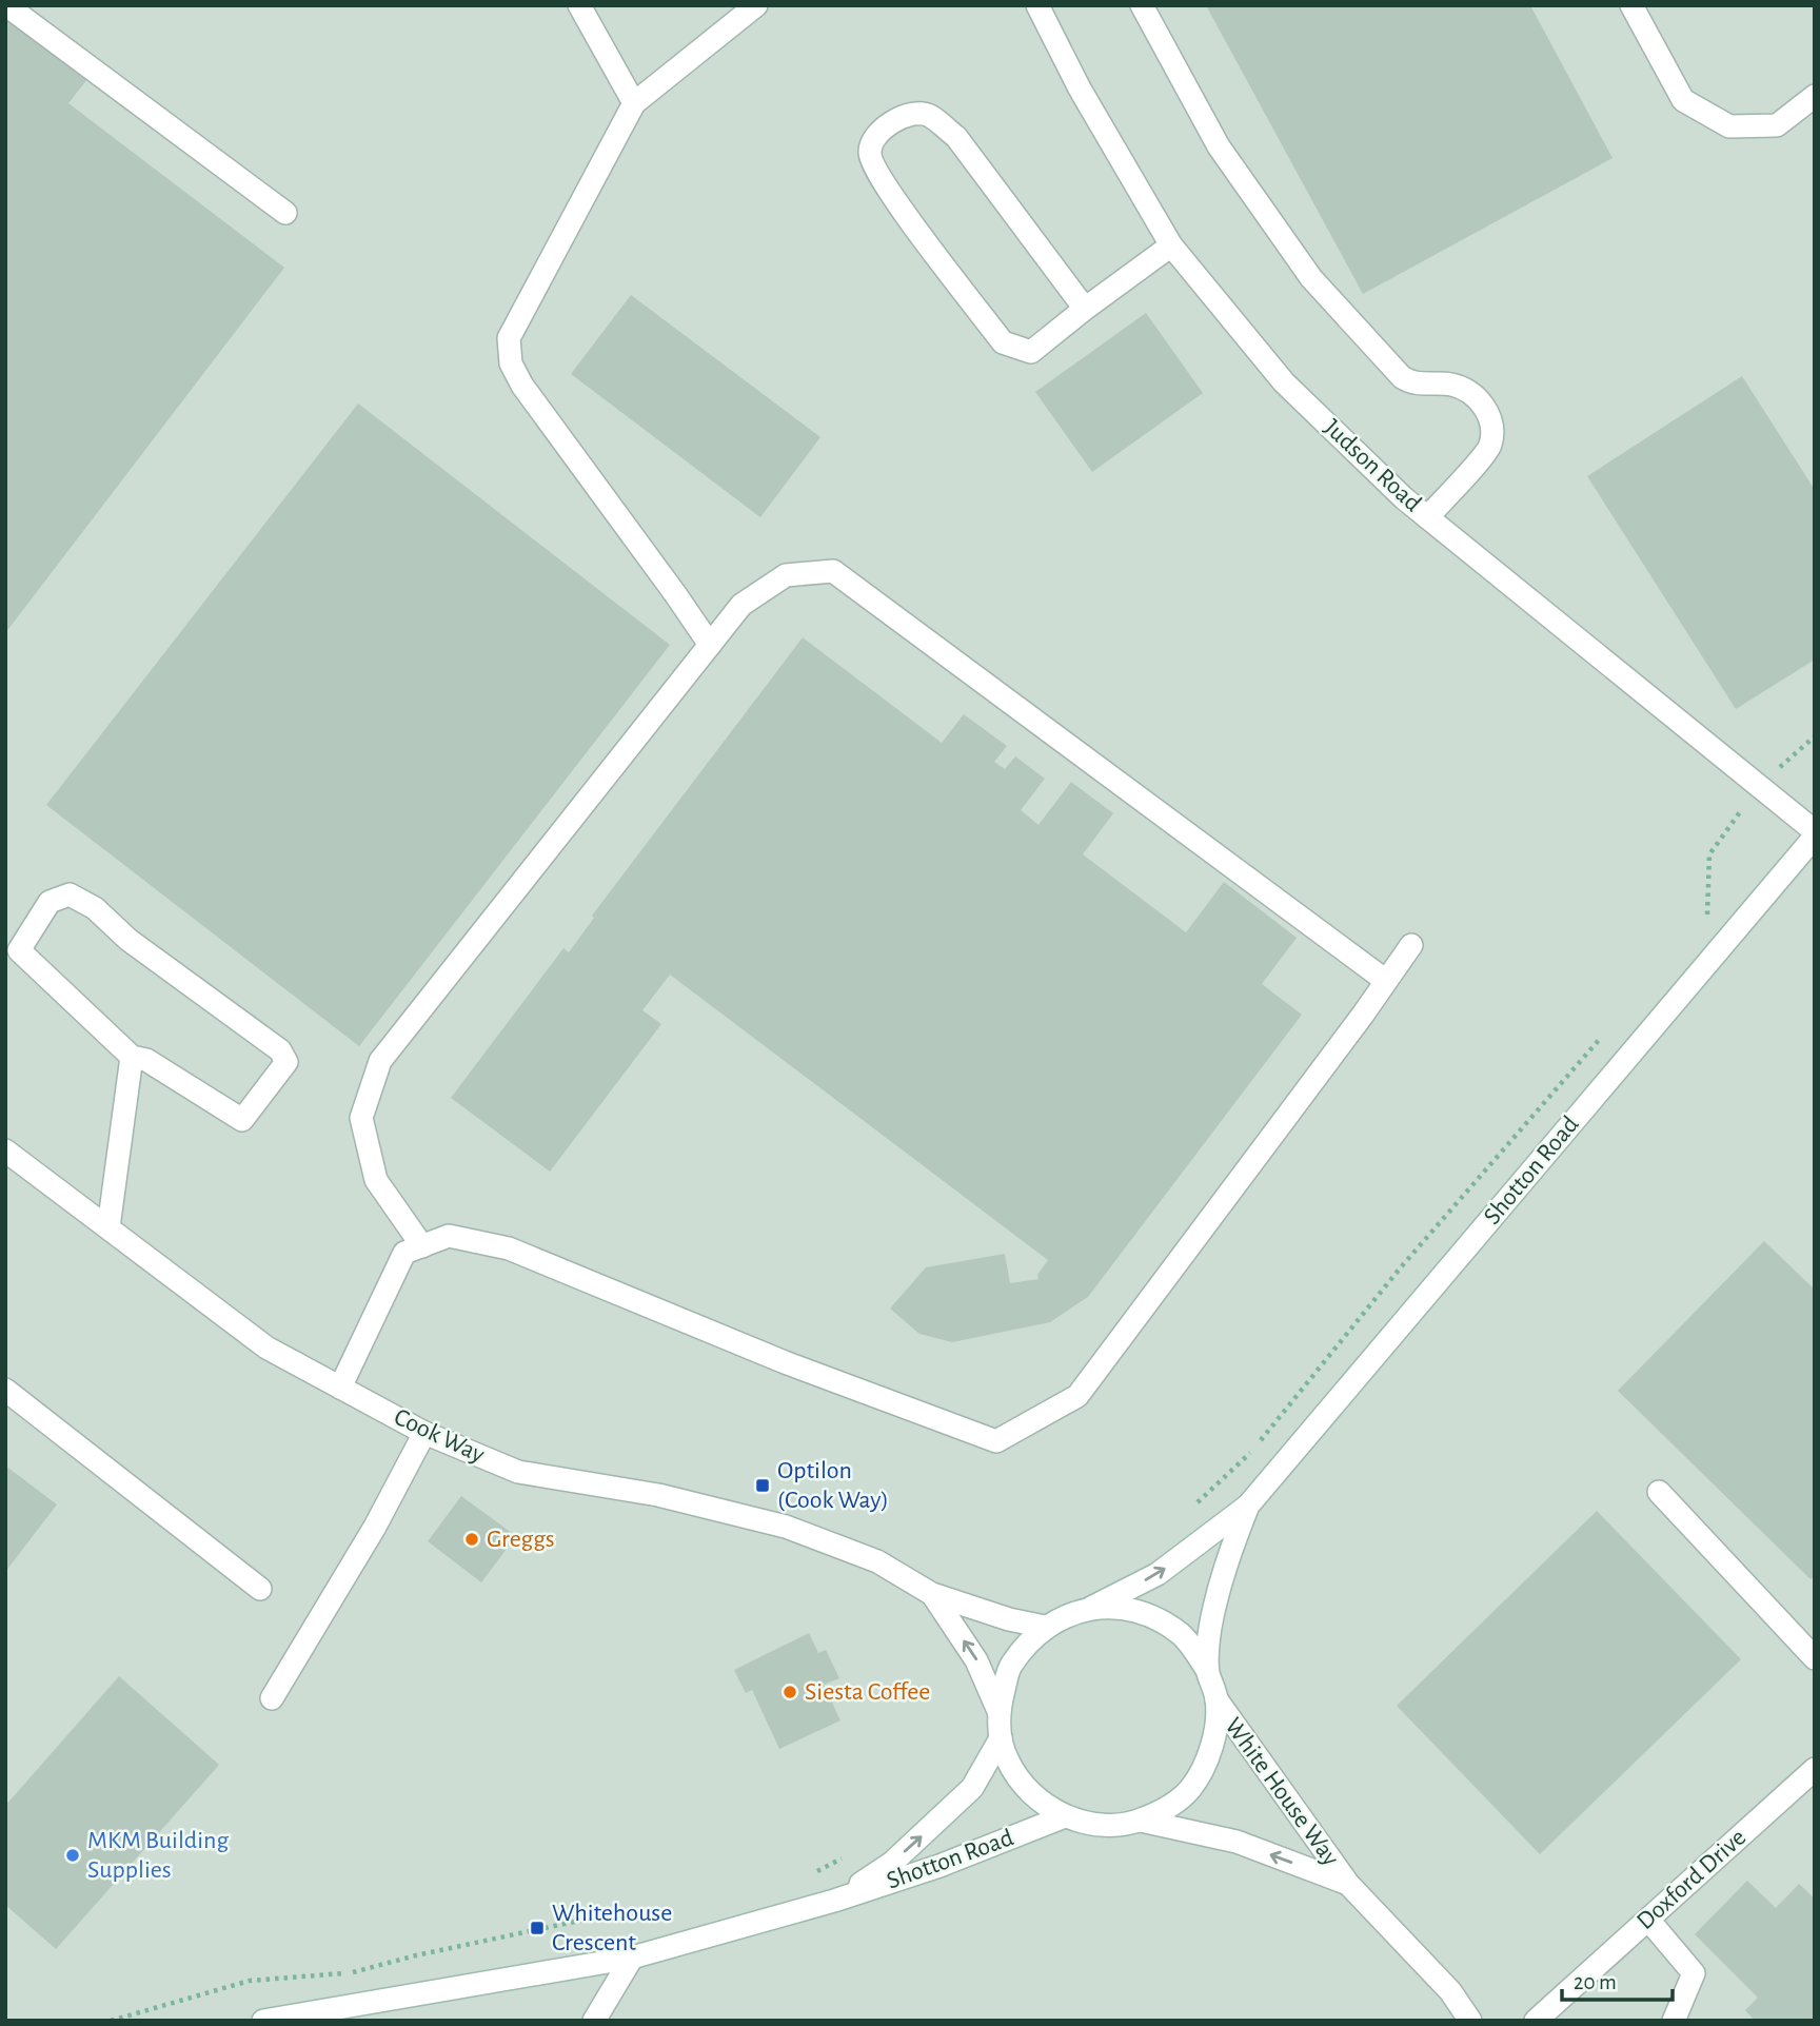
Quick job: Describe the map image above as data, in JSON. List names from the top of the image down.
{
  "streets": {
    "street": [
      "Judson Road",
      "Shotton Road",
      "Cook Way",
      "White House Way",
      "Doxford Drive"
    ]
  },
  "crossings": [
    ["Judson Road", "Shotton Road"],
    ["Shotton Road", "White House Way"]
  ],
  "places": {
    "transit": ["Optilon (Cook Way)", "Whitehouse Crescent"],
    "other": ["Greggs", "Siesta Coffee", "MKM Building Supplies"]
  },
  "scale_bar": "20 m"
}
